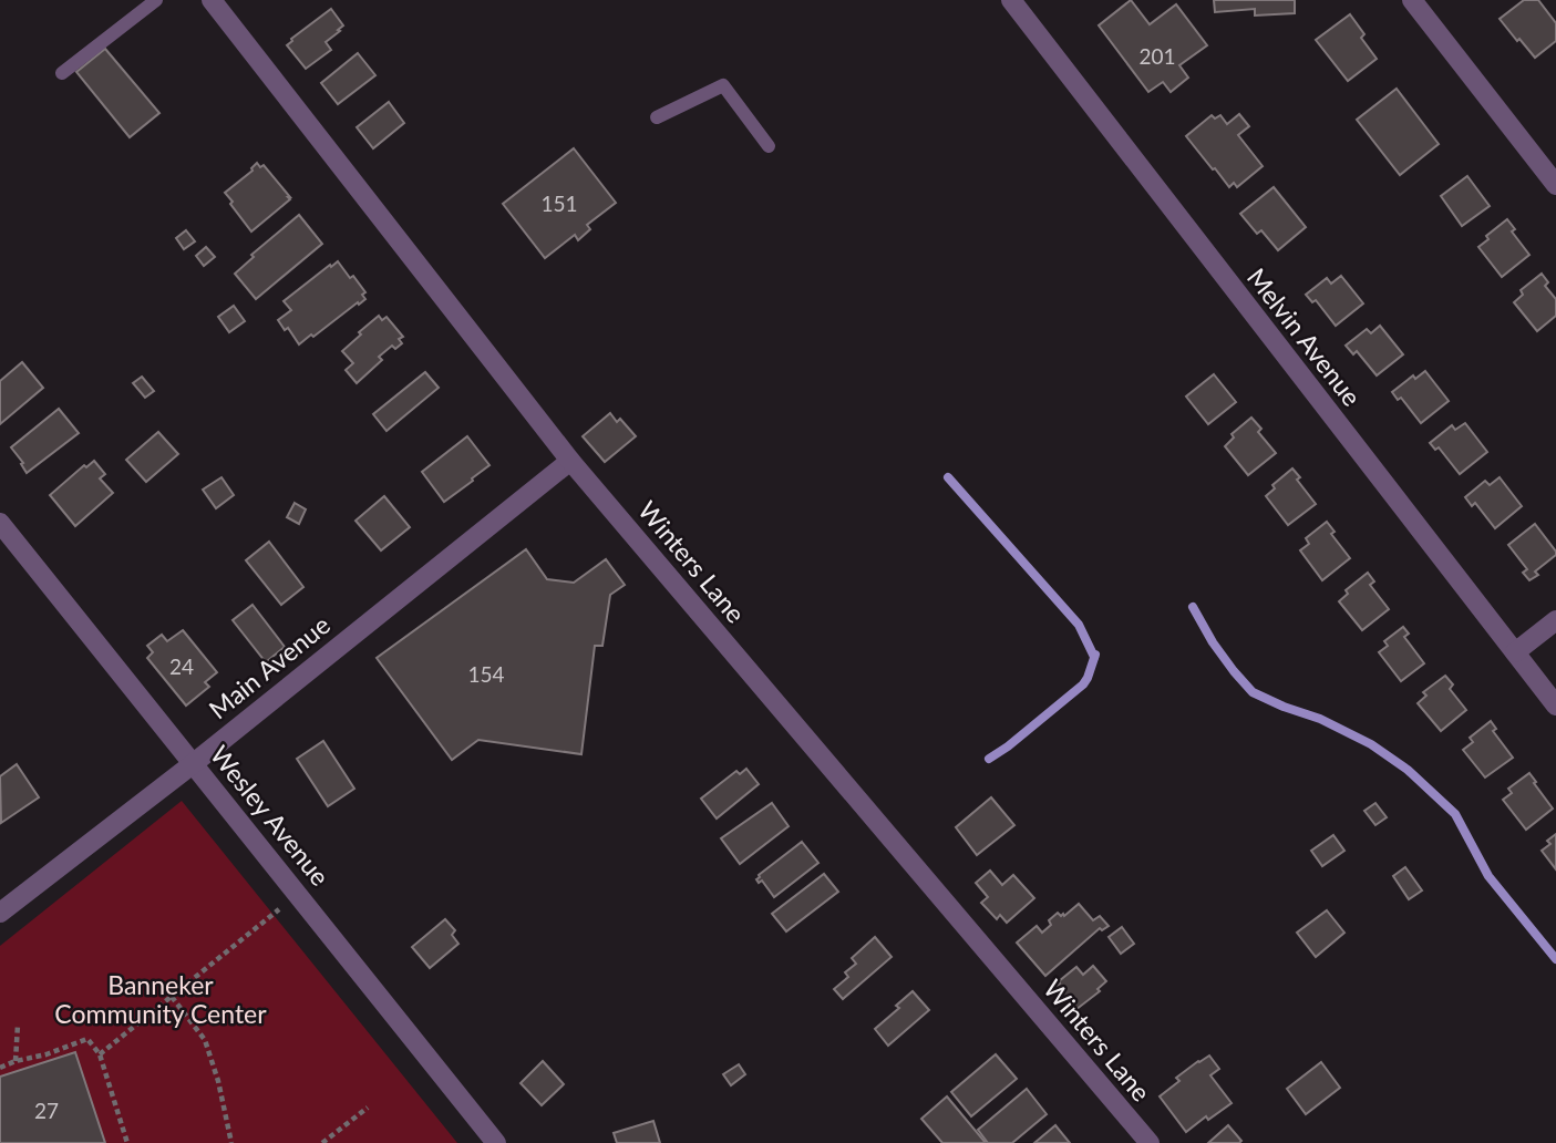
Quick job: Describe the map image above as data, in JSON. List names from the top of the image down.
{
  "streets": {
    "street": [
      "Melvin Avenue",
      "Winters Lane",
      "Main Avenue",
      "Wesley Avenue"
    ]
  },
  "crossings": [
    ["Winters Lane", "Main Avenue"],
    ["Main Avenue", "Wesley Avenue"]
  ],
  "parks": ["Banneker Community Center"],
  "house_numbers": [
    "201",
    "151",
    "24",
    "154",
    "27"
  ]
}
